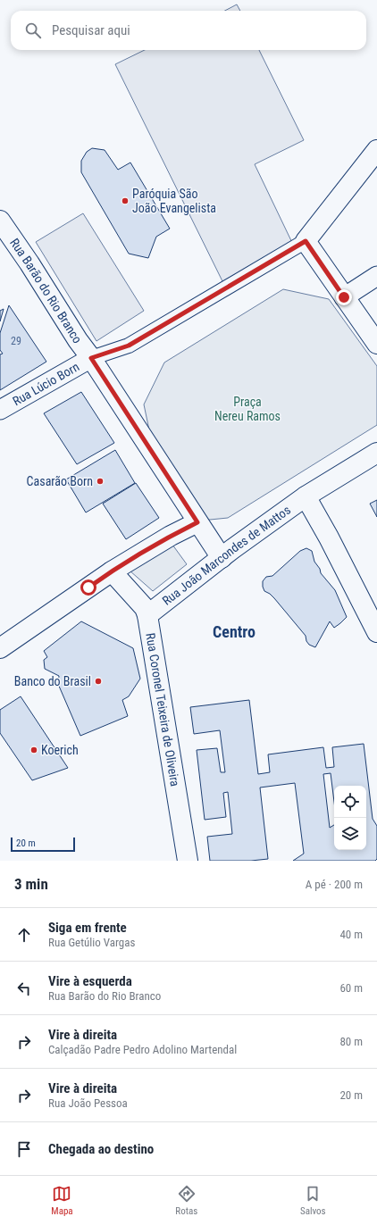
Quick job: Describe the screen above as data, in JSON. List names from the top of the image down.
{
  "streets": {
    "main road": ["Rua Barão do Rio Branco", "Rua João Marcondes de Mattos", "Rua Coronel Teixeira de Oliveira"],
    "street": ["Rua Lúcio Born"]
  },
  "crossings": [
    ["Rua Barão do Rio Branco", "Rua Lúcio Born"],
    ["Rua Barão do Rio Branco", "Rua João Marcondes de Mattos"],
    ["Rua João Marcondes de Mattos", "Rua Coronel Teixeira de Oliveira"]
  ],
  "districts": ["Centro"],
  "parks": ["Praça Nereu Ramos"],
  "places": [
    "Paróquia São João Evangelista",
    "Casarão Born",
    "Banco do Brasil",
    "Koerich"
  ],
  "house_numbers": ["29"],
  "scale_bar": "20 m",
  "page": {
    "search": "Pesquisar aqui",
    "scale": "20 m",
    "heading": ["3 min", "A pé · 200 m"],
    "list": [
      ["Siga em frente", "Rua Getúlio Vargas", "40 m"],
      ["Vire à esquerda", "Rua Barão do Rio Branco", "60 m"],
      ["Vire à direita", "Calçadão Padre Pedro Adolino Martendal", "80 m"],
      ["Vire à direita", "Rua João Pessoa", "20 m"],
      "Chegada ao destino"
    ],
    "nav": ["Mapa", "Rotas", "Salvos"]
  }
}
